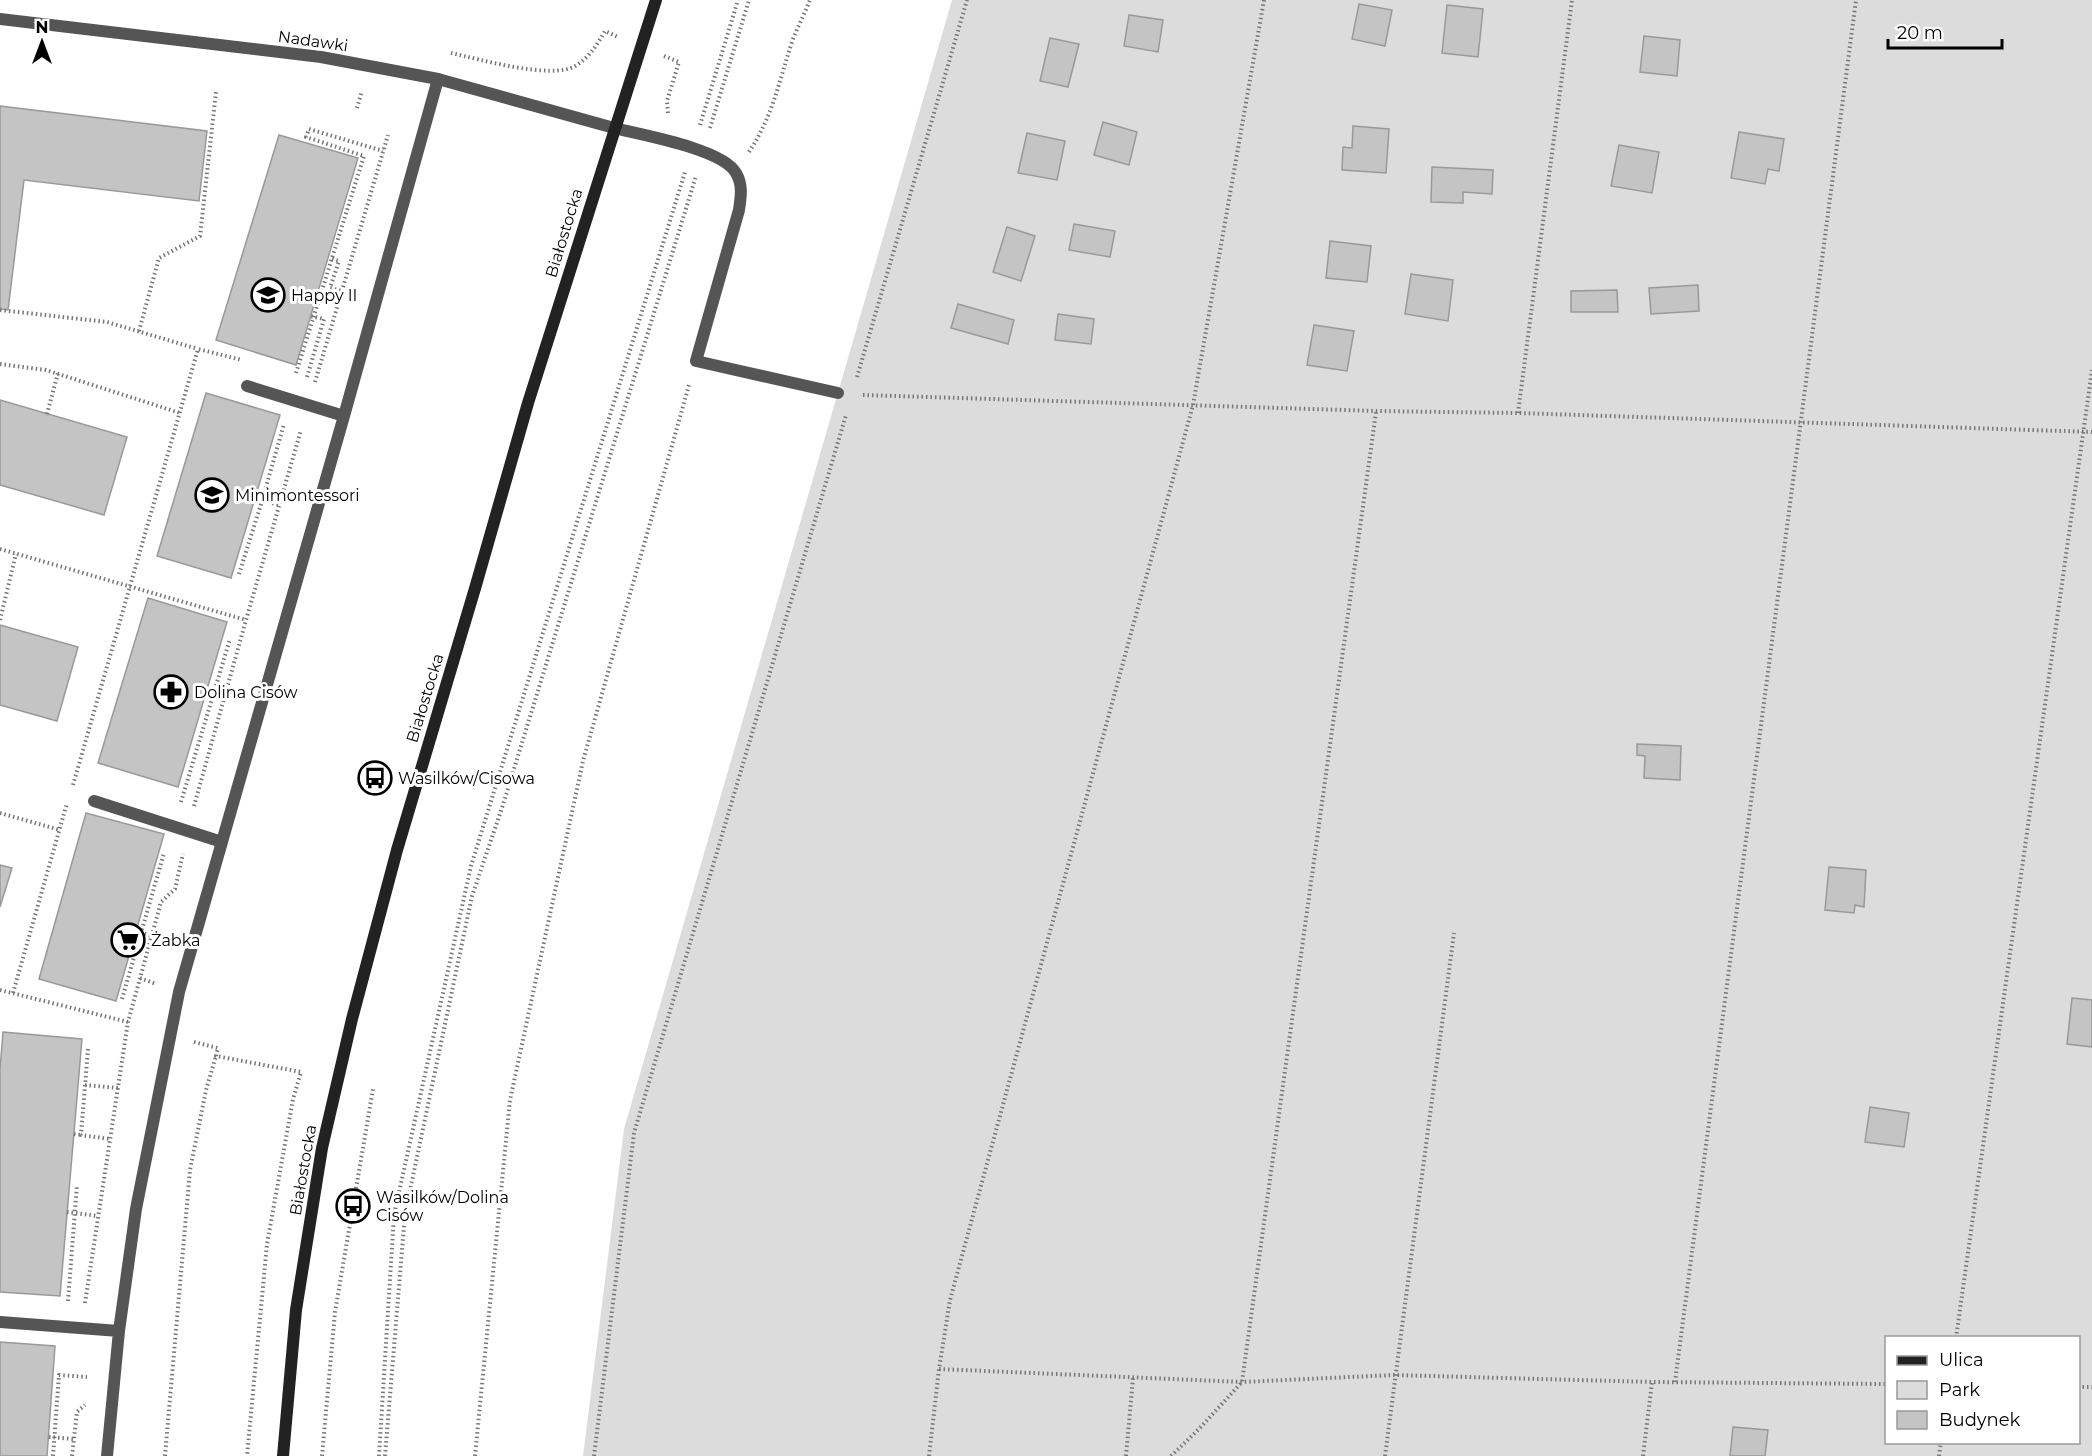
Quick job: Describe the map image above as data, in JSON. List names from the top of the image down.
{
  "streets": {
    "main road": ["Białostocka"],
    "street": ["Nadawki"]
  },
  "crossings": [
    ["Nadawki", "Białostocka"]
  ],
  "places": {
    "school or university": ["Happy II", "Minimontessori"],
    "pharmacy": ["Dolina Cisów"],
    "bus stop": ["Wasilków/Cisowa", "Wasilków/Dolina Cisów"],
    "supermarket": ["Żabka"]
  },
  "legend": ["Ulica", "Park", "Budynek"],
  "scale_bar": "20 m",
  "north": "top"
}
